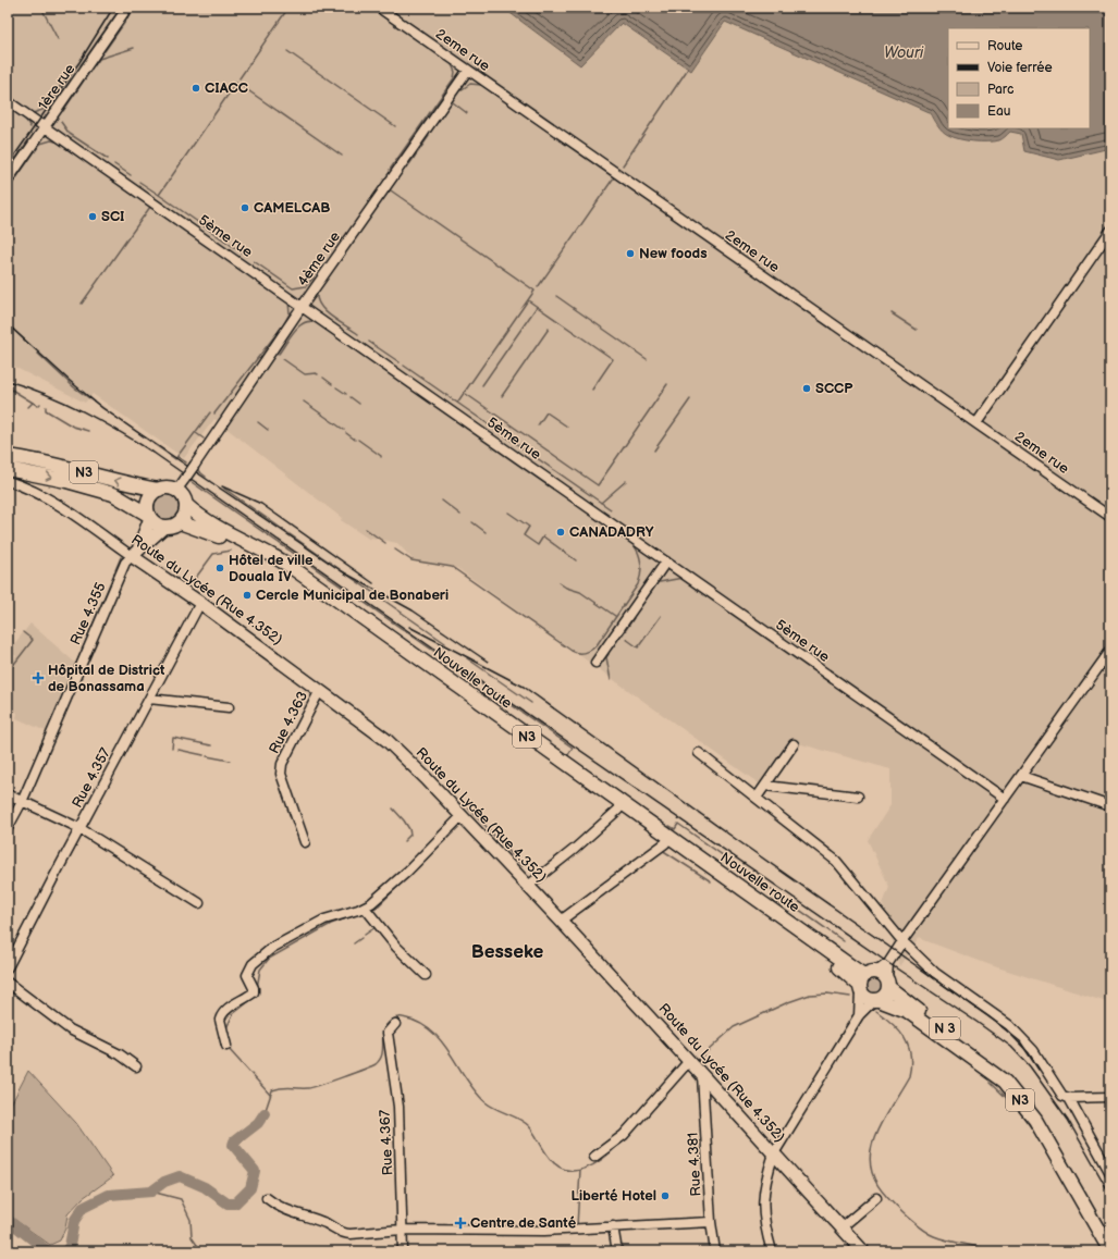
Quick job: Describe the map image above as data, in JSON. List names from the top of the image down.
{
  "streets": {
    "highway": ["N3", "Nouvelle route", "N 3"],
    "main road": ["Route du Lycée (Rue 4.352)"],
    "street": [
      "2eme rue",
      "1ère rue",
      "5ème rue",
      "4ème rue",
      "Rue 4.355",
      "Rue 4.363",
      "Rue 4.357",
      "Rue 4.367",
      "Rue 4.381"
    ]
  },
  "crossings": [
    ["2eme rue", "4ème rue"],
    ["1ère rue", "5ème rue"],
    ["5ème rue", "4ème rue"],
    ["4ème rue", "N3"],
    ["4ème rue", "Nouvelle route"],
    ["N3", "Nouvelle route"],
    ["N3", "N 3"],
    ["Route du Lycée (Rue 4.352)", "Rue 4.355"],
    ["Route du Lycée (Rue 4.352)", "Rue 4.363"],
    ["Route du Lycée (Rue 4.352)", "Rue 4.357"],
    ["Route du Lycée (Rue 4.352)", "Rue 4.381"],
    ["Nouvelle route", "N 3"]
  ],
  "districts": ["Besseke"],
  "water": ["Wouri"],
  "places": {
    "other": [
      "CIACC",
      "CAMELCAB",
      "SCI",
      "New foods",
      "SCCP",
      "CANADADRY",
      "Hôtel de ville Douala IV",
      "Cercle Municipal de Bonaberi",
      "Liberté Hotel"
    ],
    "health": ["Hôpital de District de Bonassama", "Centre de Santé"]
  },
  "legend": [
    "Route",
    "Voie ferrée",
    "Parc",
    "Eau"
  ]
}
